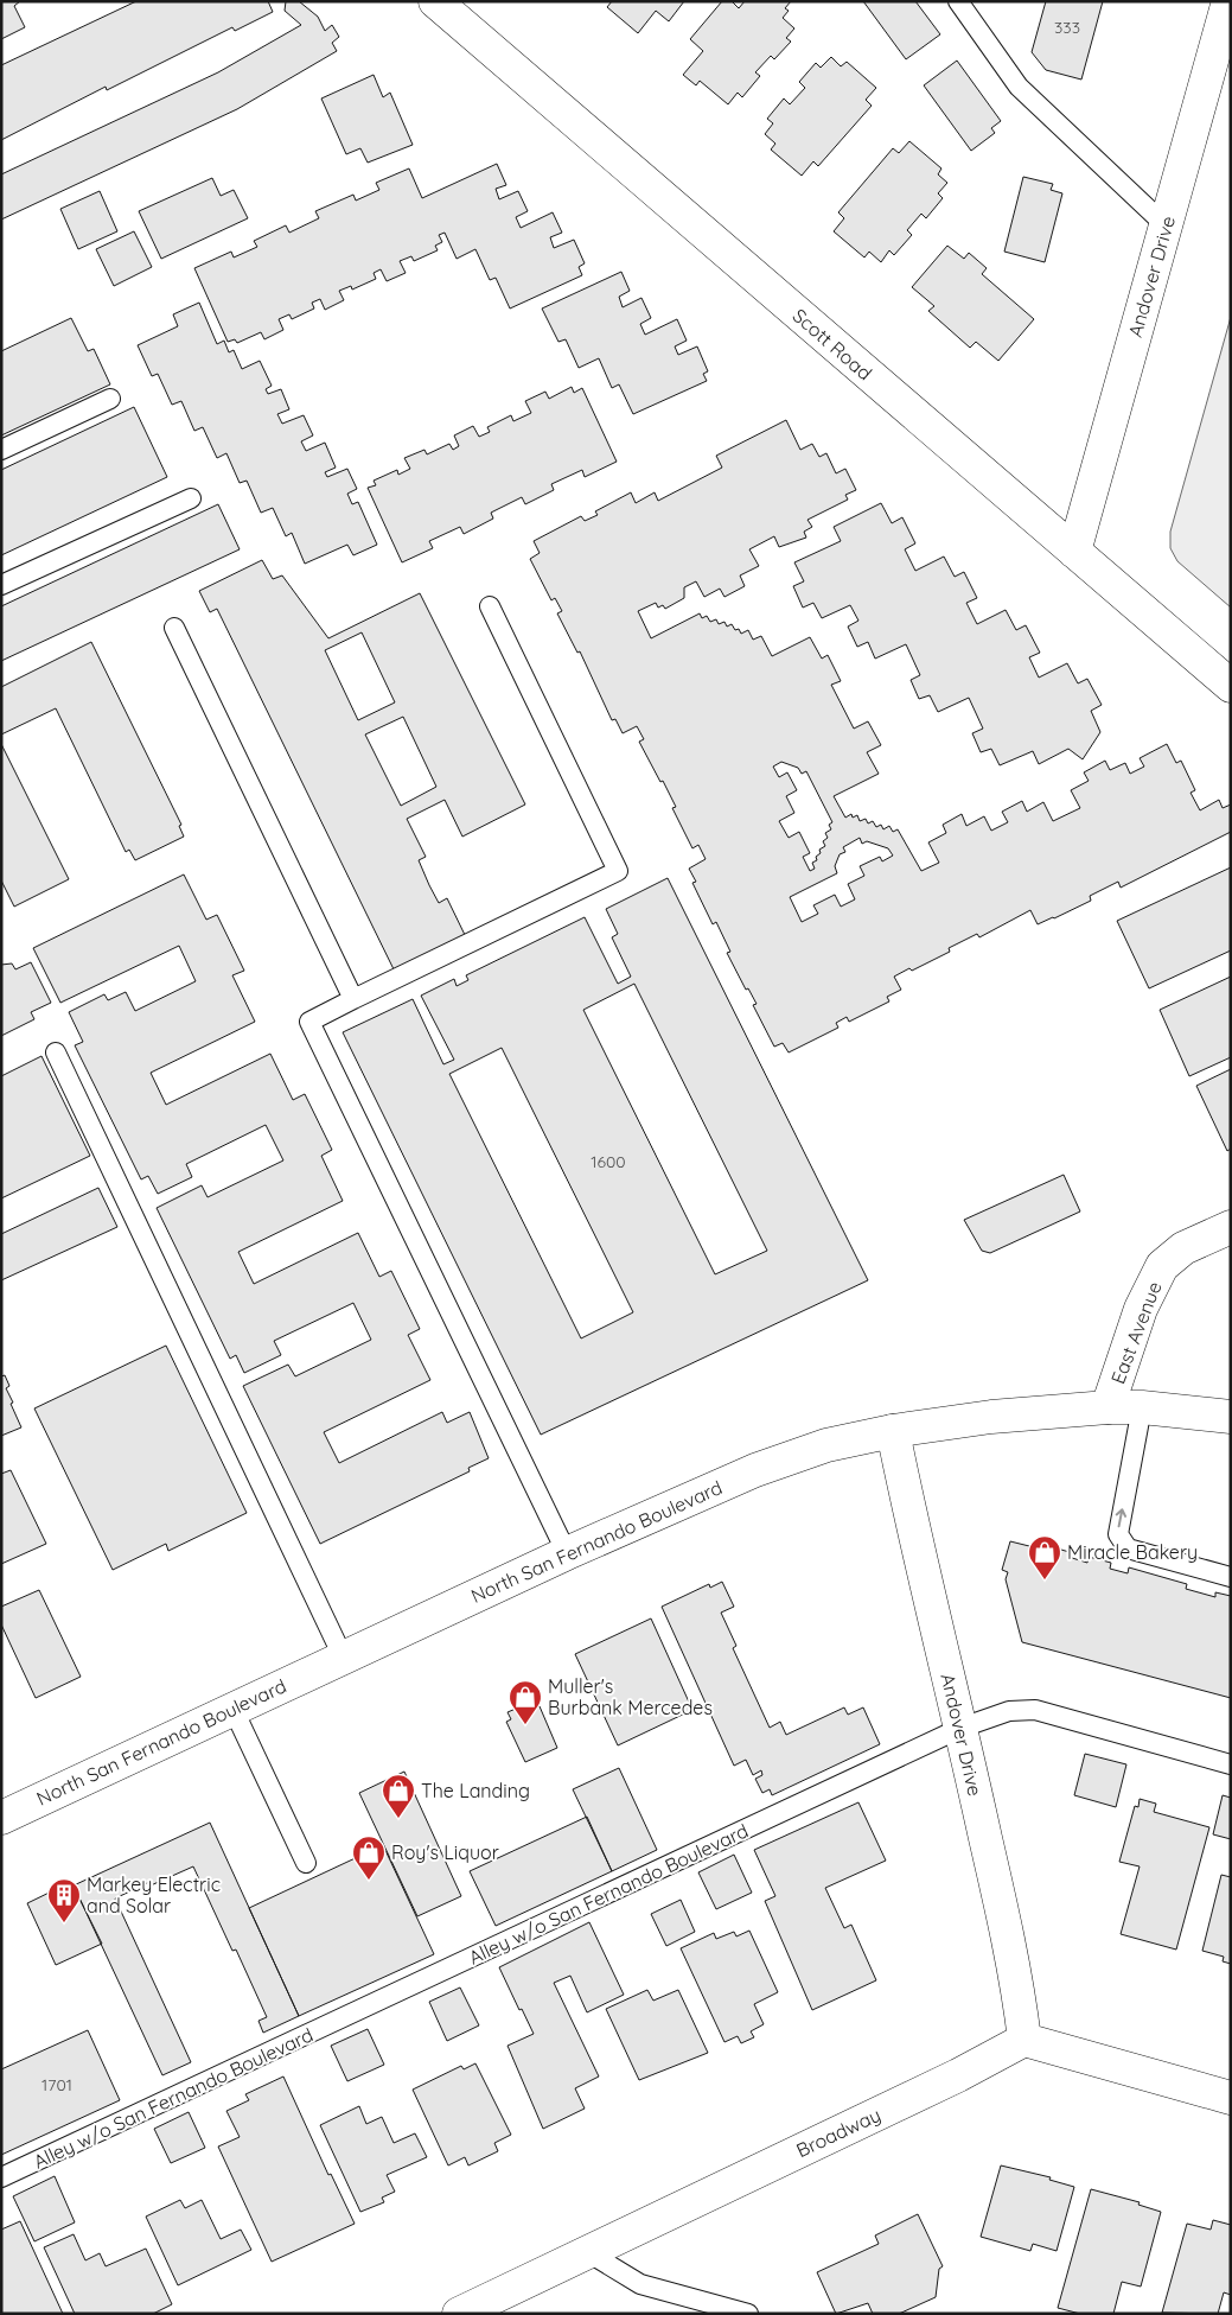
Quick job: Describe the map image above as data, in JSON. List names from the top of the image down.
{
  "streets": {
    "street": [
      "Andover Drive",
      "Scott Road",
      "East Avenue",
      "North San Fernando Boulevard",
      "Broadway"
    ],
    "lane": ["Alley w/o San Fernando Boulevard"]
  },
  "crossings": [
    ["Andover Drive", "Scott Road"],
    ["Andover Drive", "North San Fernando Boulevard"],
    ["Andover Drive", "Alley w/o San Fernando Boulevard"],
    ["Andover Drive", "Broadway"],
    ["East Avenue", "North San Fernando Boulevard"]
  ],
  "places": {
    "shop": [
      "Miracle Bakery",
      "Muller's Burbank Mercedes",
      "The Landing",
      "Roy's Liquor"
    ],
    "building": ["Markey Electric and Solar"]
  },
  "house_numbers": ["333", "1600", "1701"]
}
